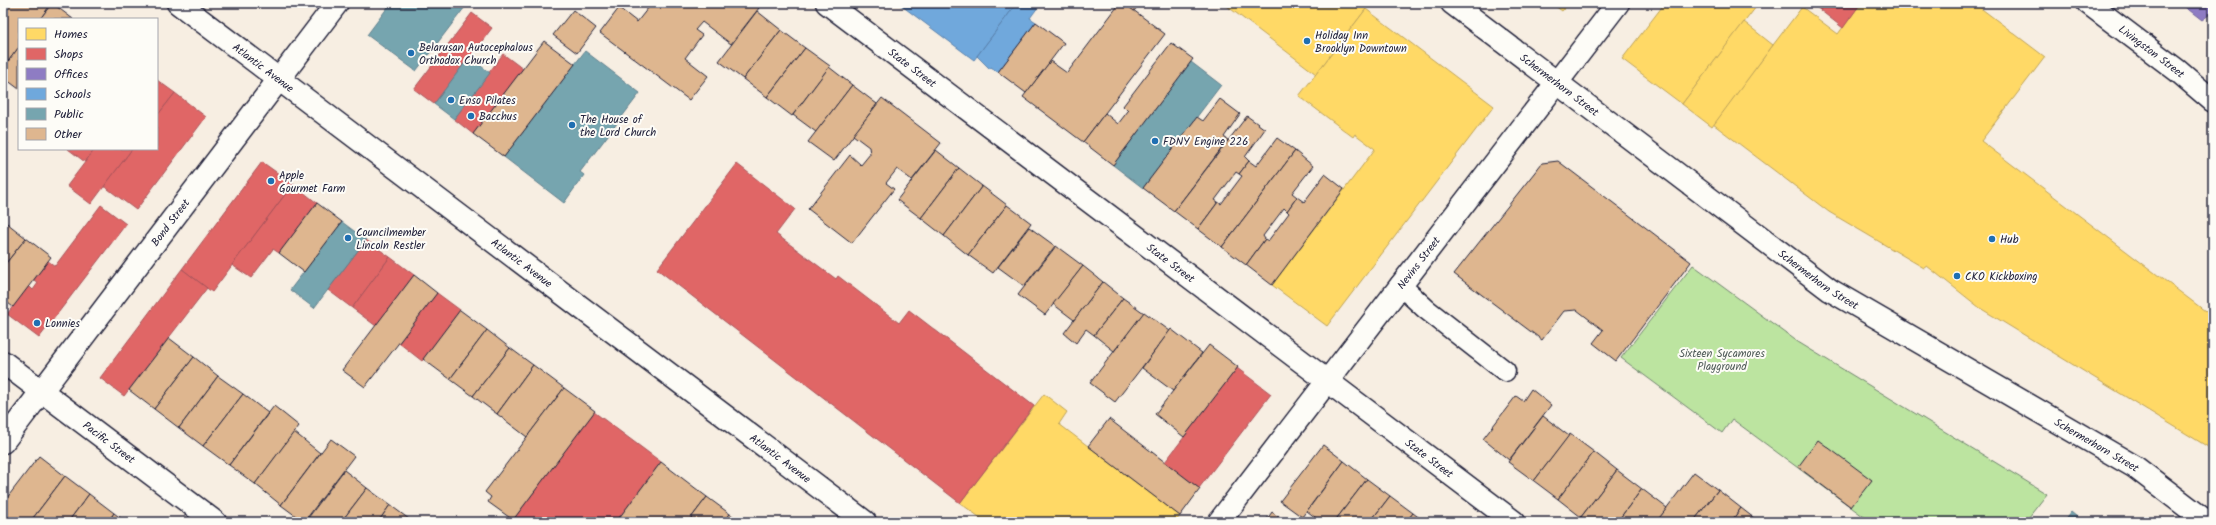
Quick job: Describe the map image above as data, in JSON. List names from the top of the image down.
{
  "streets": {
    "street": [
      "Livingston Street",
      "Atlantic Avenue",
      "State Street",
      "Schermerhorn Street",
      "Bond Street",
      "Nevins Street",
      "Pacific Street"
    ]
  },
  "crossings": [
    ["Atlantic Avenue", "Bond Street"],
    ["State Street", "Nevins Street"],
    ["Schermerhorn Street", "Nevins Street"],
    ["Bond Street", "Pacific Street"]
  ],
  "parks": ["Sixteen Sycamores Playground"],
  "places": [
    "Holiday Inn Brooklyn Downtown",
    "Belarusan Autocephalous Orthodox Church",
    "Enso Pilates",
    "Bacchus",
    "The House of the Lord Church",
    "FDNY Engine 226",
    "Apple Gourmet Farm",
    "Councilmember Lincoln Restler",
    "Hub",
    "CKO Kickboxing",
    "Lonnies"
  ],
  "legend": [
    "Homes",
    "Shops",
    "Offices",
    "Schools",
    "Public",
    "Other"
  ]
}
